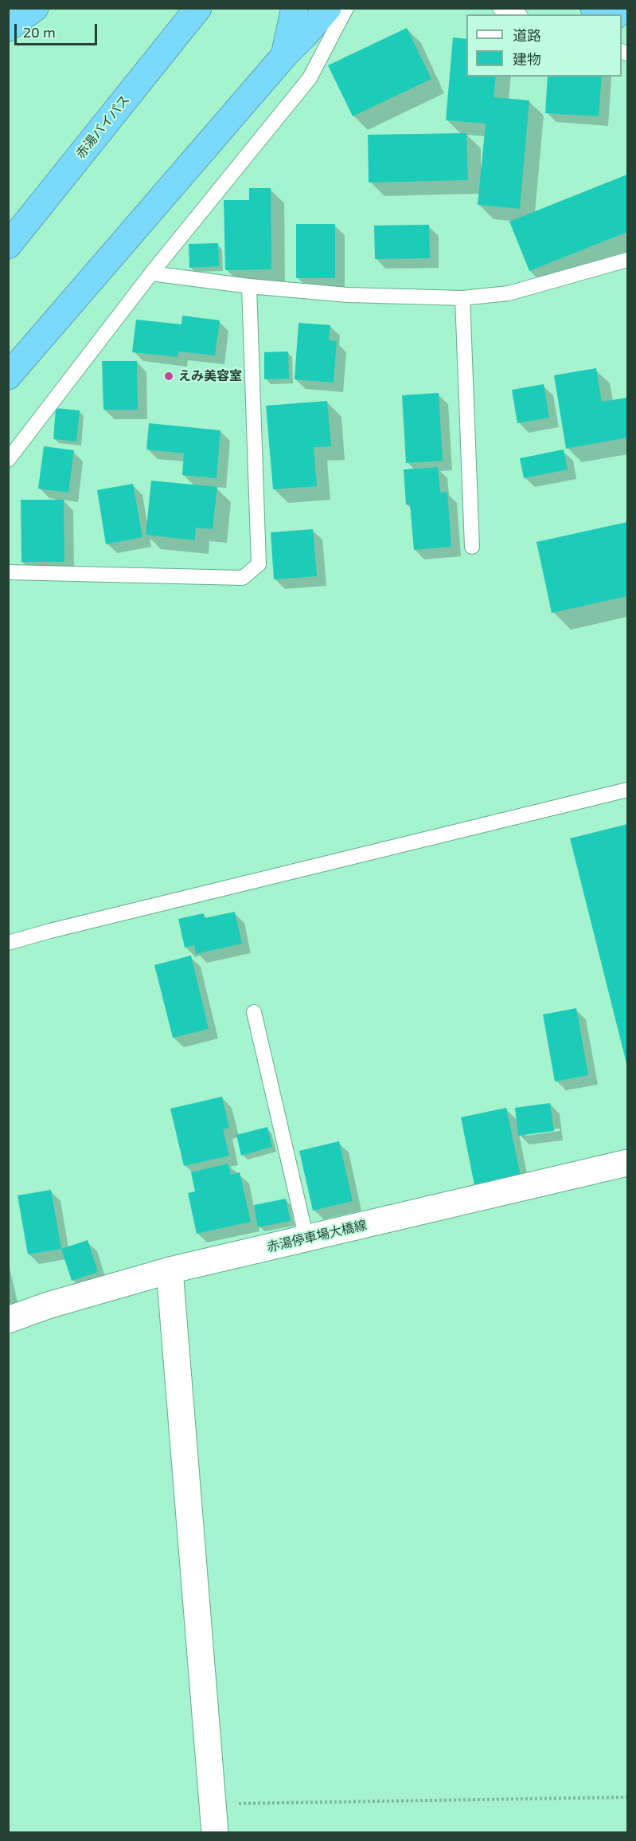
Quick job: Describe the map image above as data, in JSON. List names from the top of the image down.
{
  "streets": {
    "highway": ["赤湯バイパス"],
    "main road": ["赤湯停車場大橋線"]
  },
  "places": ["えみ美容室"],
  "legend": ["道路", "建物"],
  "scale_bar": "20 m"
}
